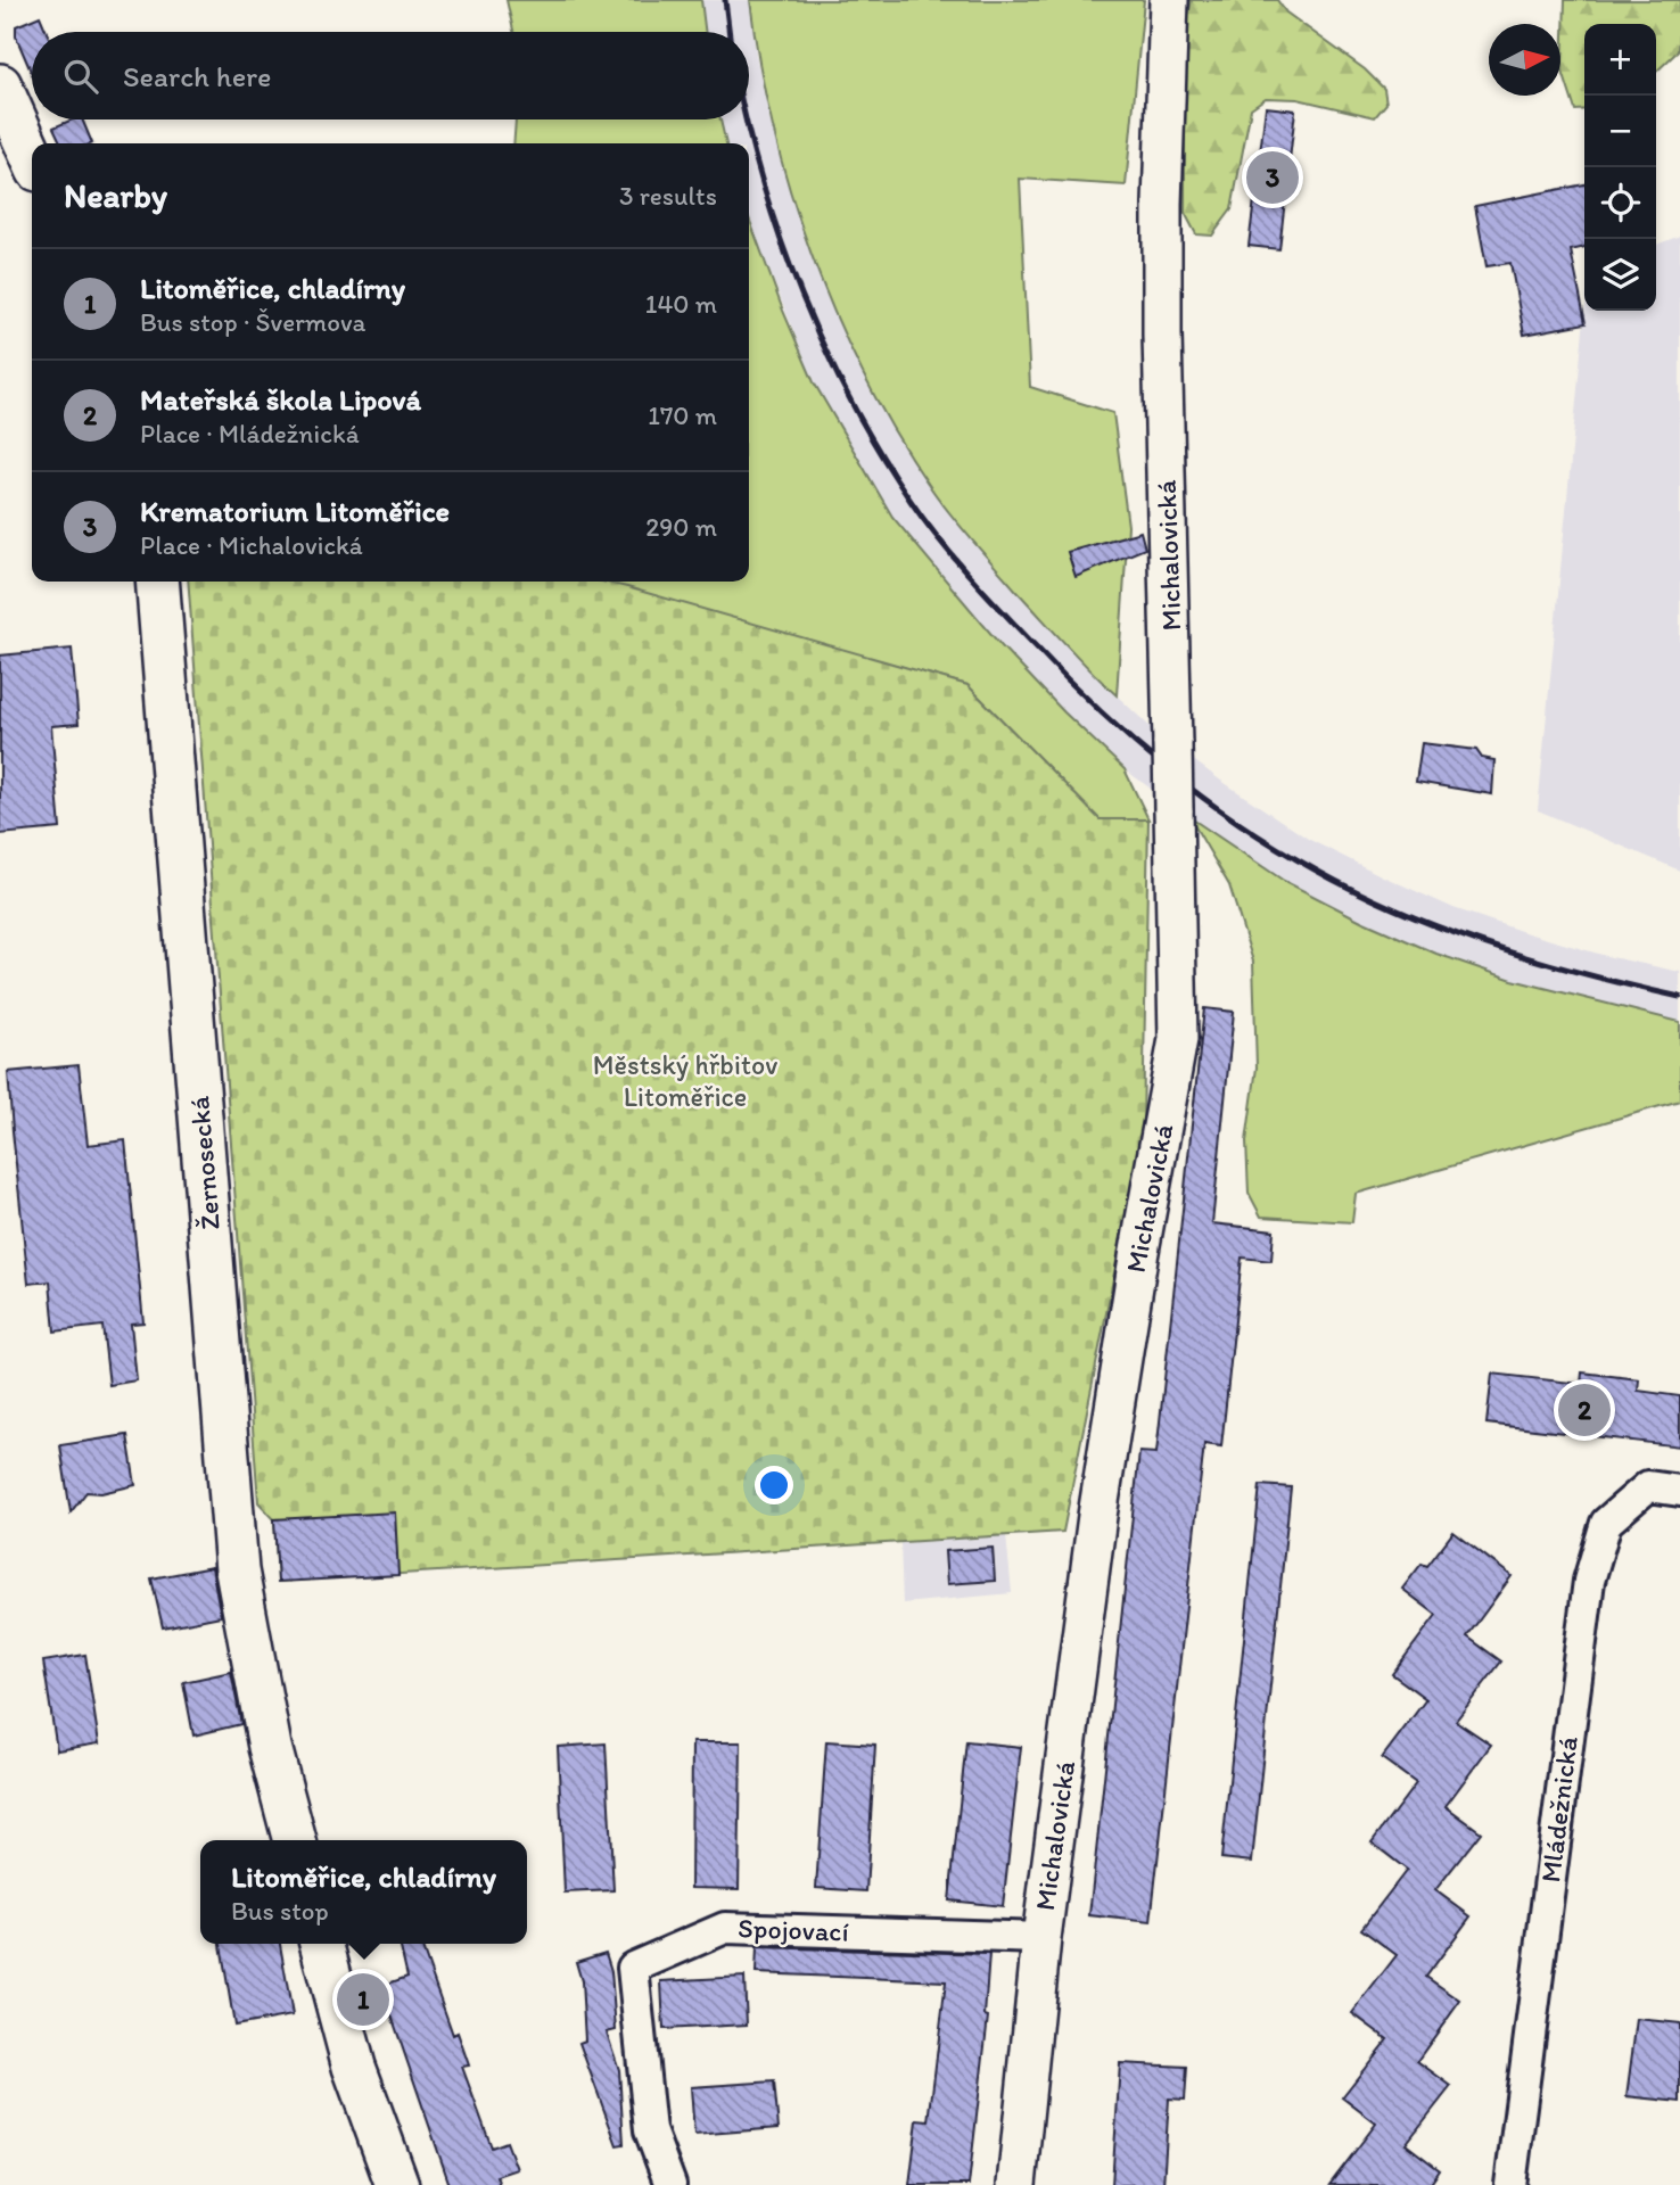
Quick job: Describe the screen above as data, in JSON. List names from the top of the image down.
{
  "streets": {
    "main road": ["Žernosecká"],
    "street": ["Michalovická", "Mládežnická", "Spojovací"]
  },
  "crossings": [
    ["Michalovická", "Spojovací"]
  ],
  "parks": ["Městský hřbitov Litoměřice"],
  "north": "right",
  "page": {
    "map_buttons": ["+", "−"],
    "search": "Search here",
    "heading": ["Nearby", "3 results"],
    "pins": ["3", "2", "1"],
    "list": [
      {
        "mark": "1",
        "name": "Litoměřice, chladírny",
        "note": "Bus stop · Švermova",
        "value": "140 m"
      },
      {
        "mark": "2",
        "name": "Mateřská škola Lipová",
        "note": "Place · Mládežnická",
        "value": "170 m"
      },
      {
        "mark": "3",
        "name": "Krematorium Litoměřice",
        "note": "Place · Michalovická",
        "value": "290 m"
      }
    ],
    "popup": ["Litoměřice, chladírny", "Bus stop"]
  }
}
